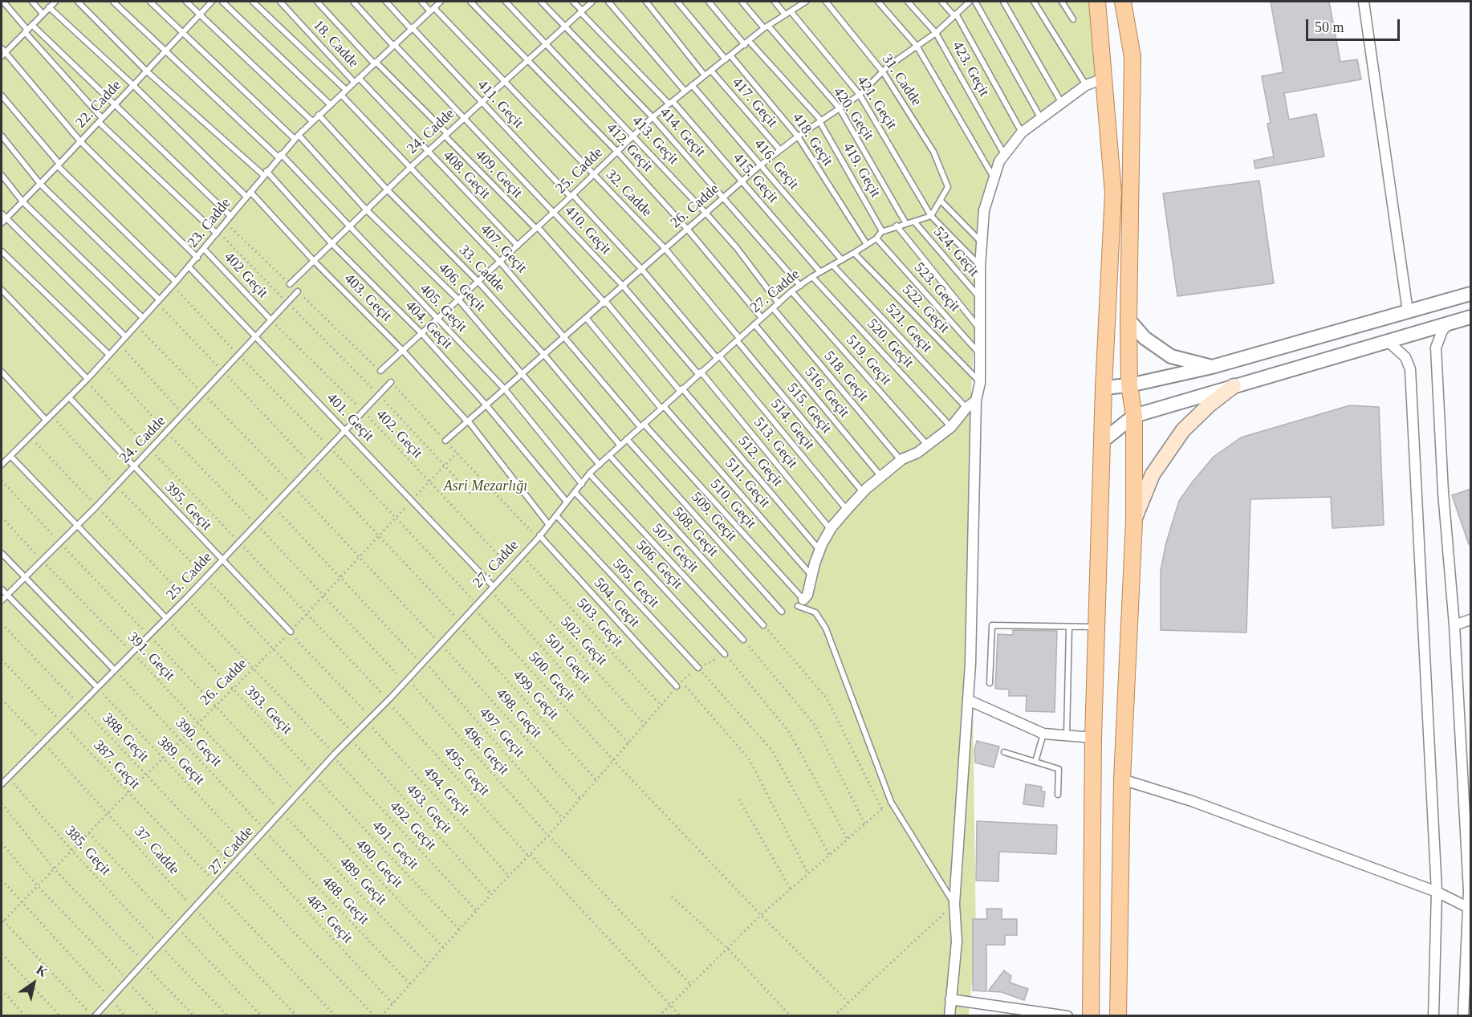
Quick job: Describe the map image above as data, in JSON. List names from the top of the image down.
{
  "streets": {
    "lane": [
      "18. Cadde",
      "423. Geçit",
      "31. Cadde",
      "417. Geçit",
      "421. Geçit",
      "22. Cadde",
      "411. Geçit",
      "420. Geçit",
      "24. Cadde",
      "414. Geçit",
      "418. Geçit",
      "413. Geçit",
      "412. Geçit",
      "416. Geçit",
      "419. Geçit",
      "25. Cadde",
      "409. Geçit",
      "408. Geçit",
      "415. Geçit",
      "32. Cadde",
      "26. Cadde",
      "23. Cadde",
      "410. Geçit",
      "407. Geçit",
      "524. Geçit",
      "33. Cadde",
      "402 Geçit",
      "406. Geçit",
      "523. Geçit",
      "27. Cadde",
      "403. Geçit",
      "405. Geçit",
      "522. Geçit",
      "404. Geçit",
      "521. Geçit",
      "520. Geçit",
      "519. Geçit",
      "518. Geçit",
      "516. Geçit",
      "515. Geçit",
      "401. Geçit",
      "514. Geçit",
      "513. Geçit",
      "512. Geçit",
      "511. Geçit",
      "510. Geçit",
      "395. Geçit",
      "509. Geçit",
      "508. Geçit",
      "507. Geçit",
      "506. Geçit",
      "505. Geçit",
      "504. Geçit"
    ],
    "path": [
      "402. Geçit",
      "503. Geçit",
      "502. Geçit",
      "391. Geçit",
      "501. Geçit",
      "500. Geçit",
      "499. Geçit",
      "393. Geçit",
      "498. Geçit",
      "497. Geçit",
      "388. Geçit",
      "390. Geçit",
      "496. Geçit",
      "389. Geçit",
      "387. Geçit",
      "495. Geçit",
      "494. Geçit",
      "493. Geçit",
      "492. Geçit",
      "491. Geçit",
      "385. Geçit",
      "37. Cadde",
      "490. Geçit",
      "489. Geçit",
      "488. Geçit",
      "487. Geçit"
    ]
  },
  "crossings": [
    ["18. Cadde", "408. Geçit"],
    ["18. Cadde", "23. Cadde"],
    ["423. Geçit", "26. Cadde"],
    ["31. Cadde", "26. Cadde"],
    ["417. Geçit", "25. Cadde"],
    ["417. Geçit", "26. Cadde"],
    ["421. Geçit", "25. Cadde"],
    ["421. Geçit", "26. Cadde"],
    ["22. Cadde", "406. Geçit"],
    ["22. Cadde", "405. Geçit"],
    ["22. Cadde", "404. Geçit"],
    ["411. Geçit", "24. Cadde"],
    ["411. Geçit", "25. Cadde"],
    ["411. Geçit", "26. Cadde"],
    ["411. Geçit", "23. Cadde"],
    ["411. Geçit", "27. Cadde"],
    ["411. Geçit", "514. Geçit"],
    ["420. Geçit", "25. Cadde"],
    ["420. Geçit", "26. Cadde"],
    ["24. Cadde", "414. Geçit"],
    ["24. Cadde", "413. Geçit"],
    ["24. Cadde", "412. Geçit"],
    ["24. Cadde", "409. Geçit"],
    ["24. Cadde", "408. Geçit"],
    ["24. Cadde", "415. Geçit"],
    ["24. Cadde", "32. Cadde"],
    ["24. Cadde", "410. Geçit"],
    ["24. Cadde", "407. Geçit"],
    ["24. Cadde", "33. Cadde"],
    ["24. Cadde", "402 Geçit"],
    ["24. Cadde", "406. Geçit"],
    ["24. Cadde", "403. Geçit"],
    ["24. Cadde", "405. Geçit"],
    ["24. Cadde", "404. Geçit"],
    ["24. Cadde", "401. Geçit"],
    ["24. Cadde", "402. Geçit"],
    ["24. Cadde", "395. Geçit"],
    ["24. Cadde", "391. Geçit"],
    ["414. Geçit", "25. Cadde"],
    ["414. Geçit", "26. Cadde"],
    ["414. Geçit", "27. Cadde"],
    ["418. Geçit", "25. Cadde"],
    ["418. Geçit", "26. Cadde"],
    ["418. Geçit", "27. Cadde"],
    ["413. Geçit", "25. Cadde"],
    ["413. Geçit", "26. Cadde"],
    ["413. Geçit", "27. Cadde"],
    ["412. Geçit", "25. Cadde"],
    ["412. Geçit", "26. Cadde"],
    ["412. Geçit", "27. Cadde"],
    ["416. Geçit", "25. Cadde"],
    ["416. Geçit", "26. Cadde"],
    ["416. Geçit", "27. Cadde"],
    ["419. Geçit", "25. Cadde"],
    ["419. Geçit", "26. Cadde"],
    ["419. Geçit", "27. Cadde"],
    ["25. Cadde", "409. Geçit"],
    ["25. Cadde", "408. Geçit"],
    ["25. Cadde", "415. Geçit"],
    ["25. Cadde", "32. Cadde"],
    ["25. Cadde", "410. Geçit"],
    ["25. Cadde", "407. Geçit"],
    ["25. Cadde", "33. Cadde"],
    ["25. Cadde", "406. Geçit"],
    ["25. Cadde", "403. Geçit"],
    ["25. Cadde", "405. Geçit"],
    ["25. Cadde", "404. Geçit"],
    ["25. Cadde", "401. Geçit"],
    ["25. Cadde", "402. Geçit"],
    ["25. Cadde", "395. Geçit"],
    ["25. Cadde", "391. Geçit"],
    ["25. Cadde", "393. Geçit"],
    ["25. Cadde", "388. Geçit"],
    ["25. Cadde", "390. Geçit"],
    ["25. Cadde", "389. Geçit"],
    ["25. Cadde", "387. Geçit"],
    ["25. Cadde", "385. Geçit"],
    ["25. Cadde", "37. Cadde"],
    ["409. Geçit", "26. Cadde"],
    ["409. Geçit", "23. Cadde"],
    ["409. Geçit", "27. Cadde"],
    ["409. Geçit", "512. Geçit"],
    ["408. Geçit", "23. Cadde"],
    ["415. Geçit", "26. Cadde"],
    ["415. Geçit", "27. Cadde"],
    ["32. Cadde", "26. Cadde"],
    ["32. Cadde", "23. Cadde"],
    ["32. Cadde", "27. Cadde"],
    ["32. Cadde", "515. Geçit"],
    ["26. Cadde", "410. Geçit"],
    ["26. Cadde", "407. Geçit"],
    ["26. Cadde", "33. Cadde"],
    ["26. Cadde", "406. Geçit"],
    ["26. Cadde", "403. Geçit"],
    ["26. Cadde", "405. Geçit"],
    ["26. Cadde", "404. Geçit"],
    ["26. Cadde", "401. Geçit"],
    ["26. Cadde", "402. Geçit"],
    ["26. Cadde", "395. Geçit"],
    ["26. Cadde", "391. Geçit"],
    ["26. Cadde", "393. Geçit"],
    ["26. Cadde", "388. Geçit"],
    ["26. Cadde", "390. Geçit"],
    ["26. Cadde", "389. Geçit"],
    ["26. Cadde", "387. Geçit"],
    ["26. Cadde", "385. Geçit"],
    ["26. Cadde", "37. Cadde"],
    ["23. Cadde", "410. Geçit"],
    ["23. Cadde", "407. Geçit"],
    ["23. Cadde", "33. Cadde"],
    ["23. Cadde", "402 Geçit"],
    ["23. Cadde", "406. Geçit"],
    ["23. Cadde", "403. Geçit"],
    ["23. Cadde", "405. Geçit"],
    ["23. Cadde", "404. Geçit"],
    ["23. Cadde", "401. Geçit"],
    ["23. Cadde", "395. Geçit"],
    ["410. Geçit", "27. Cadde"],
    ["410. Geçit", "513. Geçit"],
    ["407. Geçit", "27. Cadde"],
    ["407. Geçit", "510. Geçit"],
    ["33. Cadde", "27. Cadde"],
    ["402 Geçit", "402. Geçit"],
    ["406. Geçit", "27. Cadde"],
    ["523. Geçit", "27. Cadde"],
    ["27. Cadde", "403. Geçit"],
    ["27. Cadde", "405. Geçit"],
    ["27. Cadde", "522. Geçit"],
    ["27. Cadde", "404. Geçit"],
    ["27. Cadde", "521. Geçit"],
    ["27. Cadde", "520. Geçit"],
    ["27. Cadde", "519. Geçit"],
    ["27. Cadde", "518. Geçit"],
    ["27. Cadde", "516. Geçit"],
    ["27. Cadde", "515. Geçit"],
    ["27. Cadde", "401. Geçit"],
    ["27. Cadde", "514. Geçit"],
    ["27. Cadde", "402. Geçit"],
    ["27. Cadde", "513. Geçit"],
    ["27. Cadde", "512. Geçit"],
    ["27. Cadde", "511. Geçit"],
    ["27. Cadde", "510. Geçit"],
    ["27. Cadde", "509. Geçit"],
    ["27. Cadde", "508. Geçit"],
    ["27. Cadde", "507. Geçit"],
    ["27. Cadde", "506. Geçit"],
    ["27. Cadde", "505. Geçit"],
    ["27. Cadde", "504. Geçit"],
    ["27. Cadde", "503. Geçit"],
    ["27. Cadde", "502. Geçit"],
    ["27. Cadde", "391. Geçit"],
    ["27. Cadde", "501. Geçit"],
    ["27. Cadde", "500. Geçit"],
    ["27. Cadde", "499. Geçit"],
    ["27. Cadde", "393. Geçit"],
    ["27. Cadde", "498. Geçit"],
    ["27. Cadde", "497. Geçit"],
    ["27. Cadde", "388. Geçit"],
    ["27. Cadde", "390. Geçit"],
    ["27. Cadde", "496. Geçit"],
    ["27. Cadde", "389. Geçit"],
    ["27. Cadde", "387. Geçit"],
    ["27. Cadde", "495. Geçit"],
    ["27. Cadde", "494. Geçit"],
    ["27. Cadde", "493. Geçit"],
    ["27. Cadde", "492. Geçit"],
    ["27. Cadde", "491. Geçit"],
    ["27. Cadde", "385. Geçit"],
    ["27. Cadde", "37. Cadde"],
    ["27. Cadde", "490. Geçit"],
    ["27. Cadde", "489. Geçit"],
    ["27. Cadde", "488. Geçit"],
    ["27. Cadde", "487. Geçit"],
    ["401. Geçit", "501. Geçit"],
    ["391. Geçit", "489. Geçit"],
    ["393. Geçit", "491. Geçit"],
    ["390. Geçit", "488. Geçit"],
    ["389. Geçit", "487. Geçit"]
  ],
  "parks": ["Asri Mezarlığı"],
  "scale_bar": "50 m",
  "north": "top right"
}
